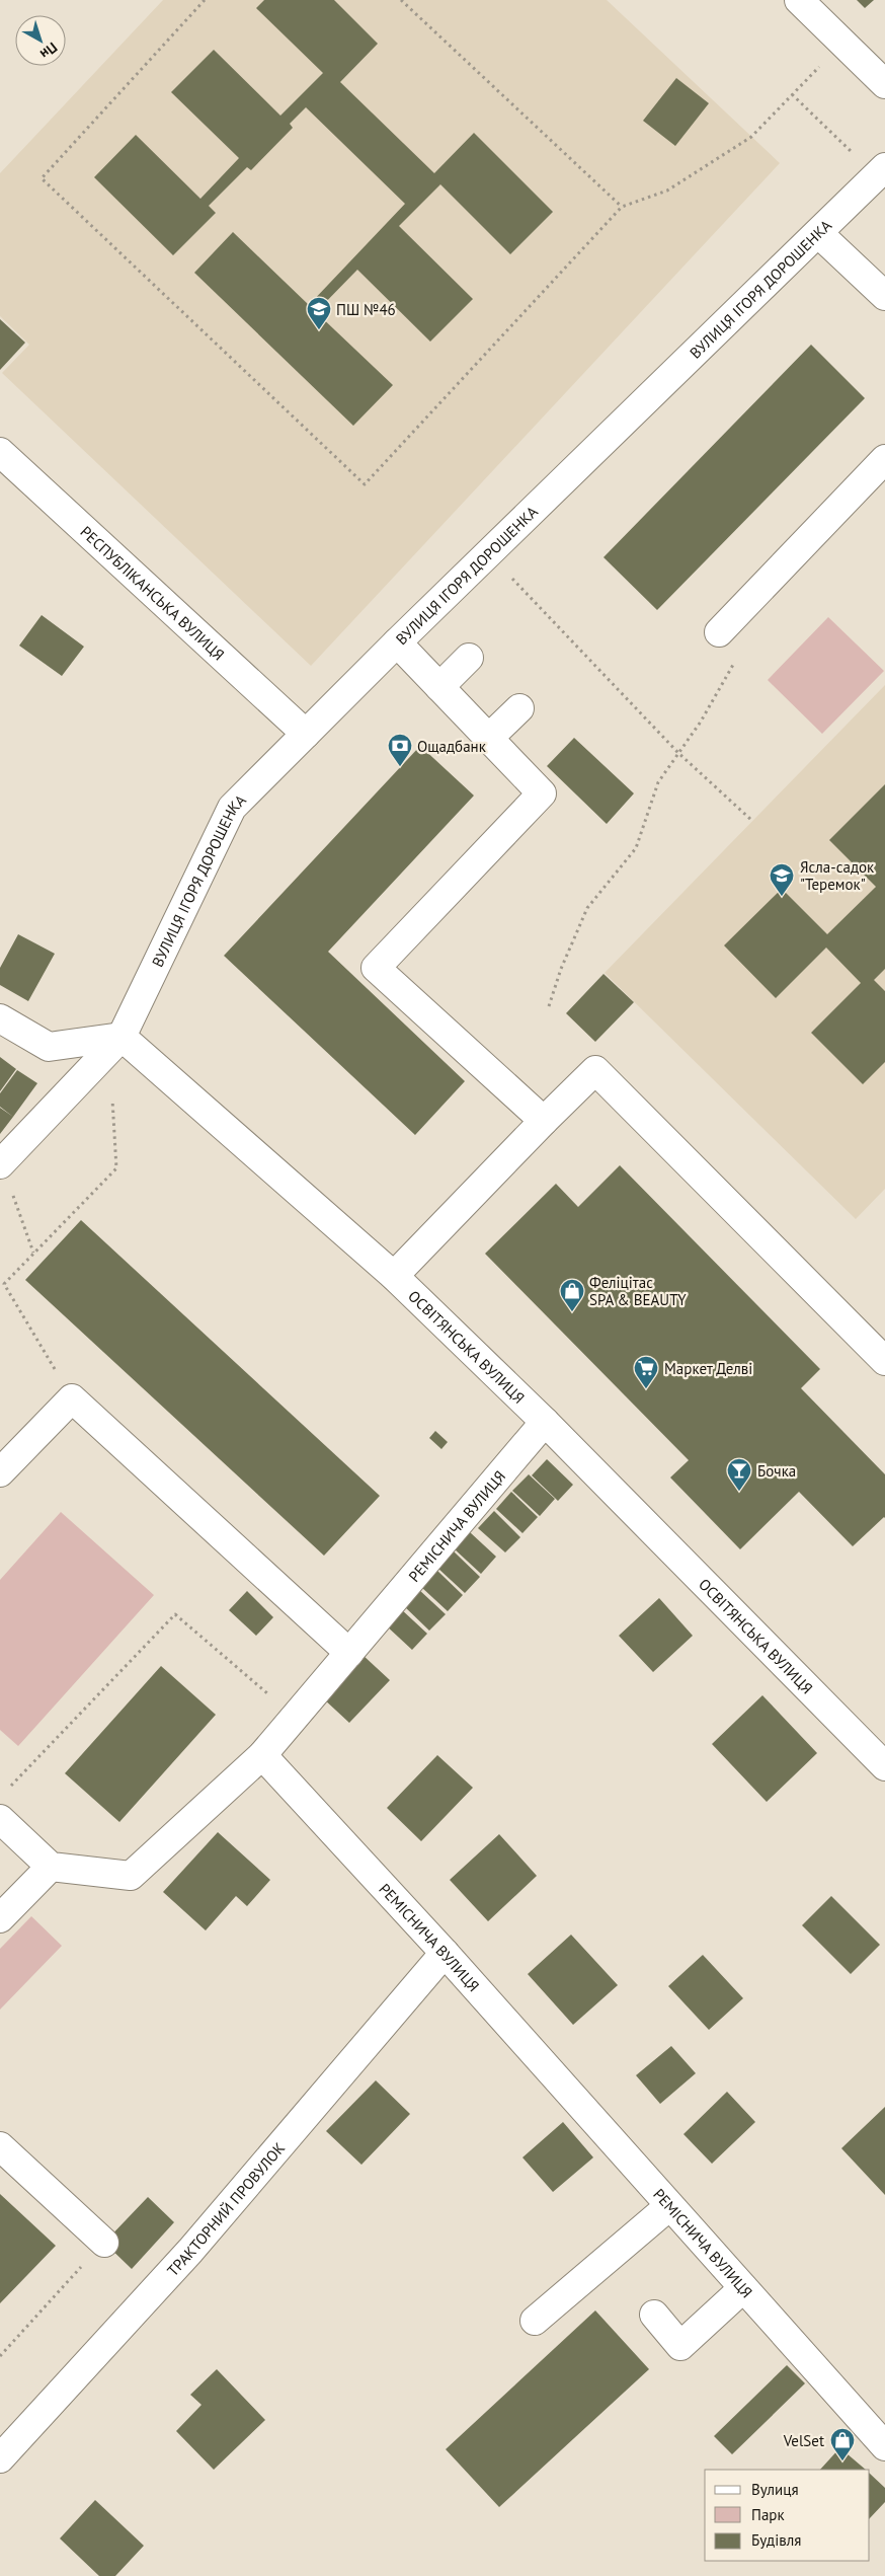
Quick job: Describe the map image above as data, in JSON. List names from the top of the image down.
{
  "streets": {
    "street": [
      "ВУЛИЦЯ ІГОРЯ ДОРОШЕНКА",
      "РЕСПУБЛІКАНСЬКА ВУЛИЦЯ",
      "ОСВІТЯНСЬКА ВУЛИЦЯ",
      "РЕМІСНИЧА ВУЛИЦЯ",
      "ТРАКТОРНИЙ ПРОВУЛОК"
    ]
  },
  "crossings": [
    ["ВУЛИЦЯ ІГОРЯ ДОРОШЕНКА", "РЕСПУБЛІКАНСЬКА ВУЛИЦЯ"],
    ["ВУЛИЦЯ ІГОРЯ ДОРОШЕНКА", "ОСВІТЯНСЬКА ВУЛИЦЯ"],
    ["ОСВІТЯНСЬКА ВУЛИЦЯ", "РЕМІСНИЧА ВУЛИЦЯ"],
    ["РЕМІСНИЧА ВУЛИЦЯ", "ТРАКТОРНИЙ ПРОВУЛОК"]
  ],
  "places": {
    "school or university": ["ПШ №46", "Ясла-садок \"Теремок\""],
    "bank": ["Ощадбанк"],
    "shop": ["Феліцітас SPA & BEAUTY", "VelSet"],
    "supermarket": ["Маркет Делві"],
    "bar": ["Бочка"]
  },
  "legend": ["Вулиця", "Парк", "Будівля"],
  "north": "bottom right"
}
